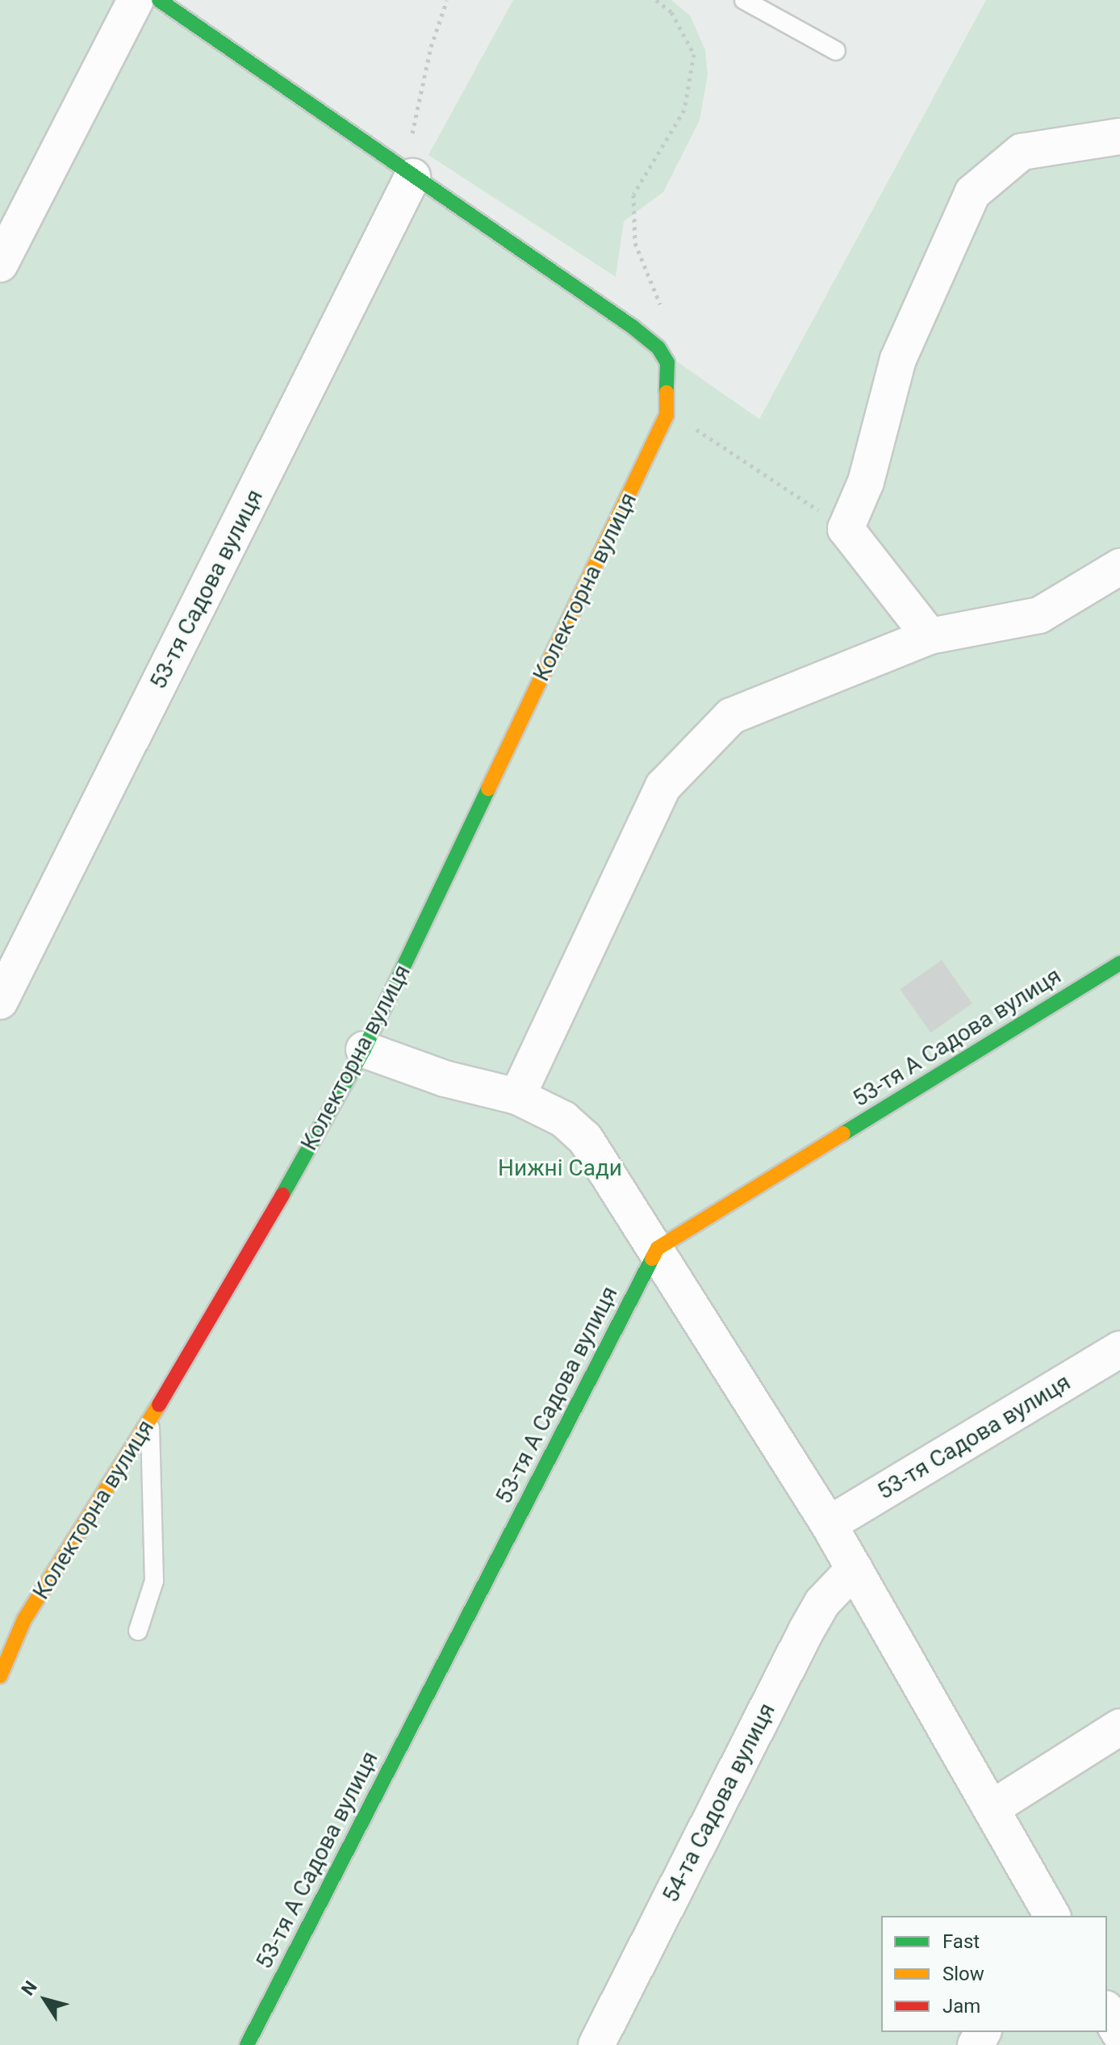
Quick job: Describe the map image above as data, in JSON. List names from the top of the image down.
{
  "streets": {
    "street": [
      "Колекторна вулиця",
      "53-тя Садова вулиця",
      "53-тя А Садова вулиця",
      "54-та Садова вулиця"
    ]
  },
  "parks": ["Нижні Сади"],
  "legend": ["Fast", "Slow", "Jam"],
  "north": "top left"
}
